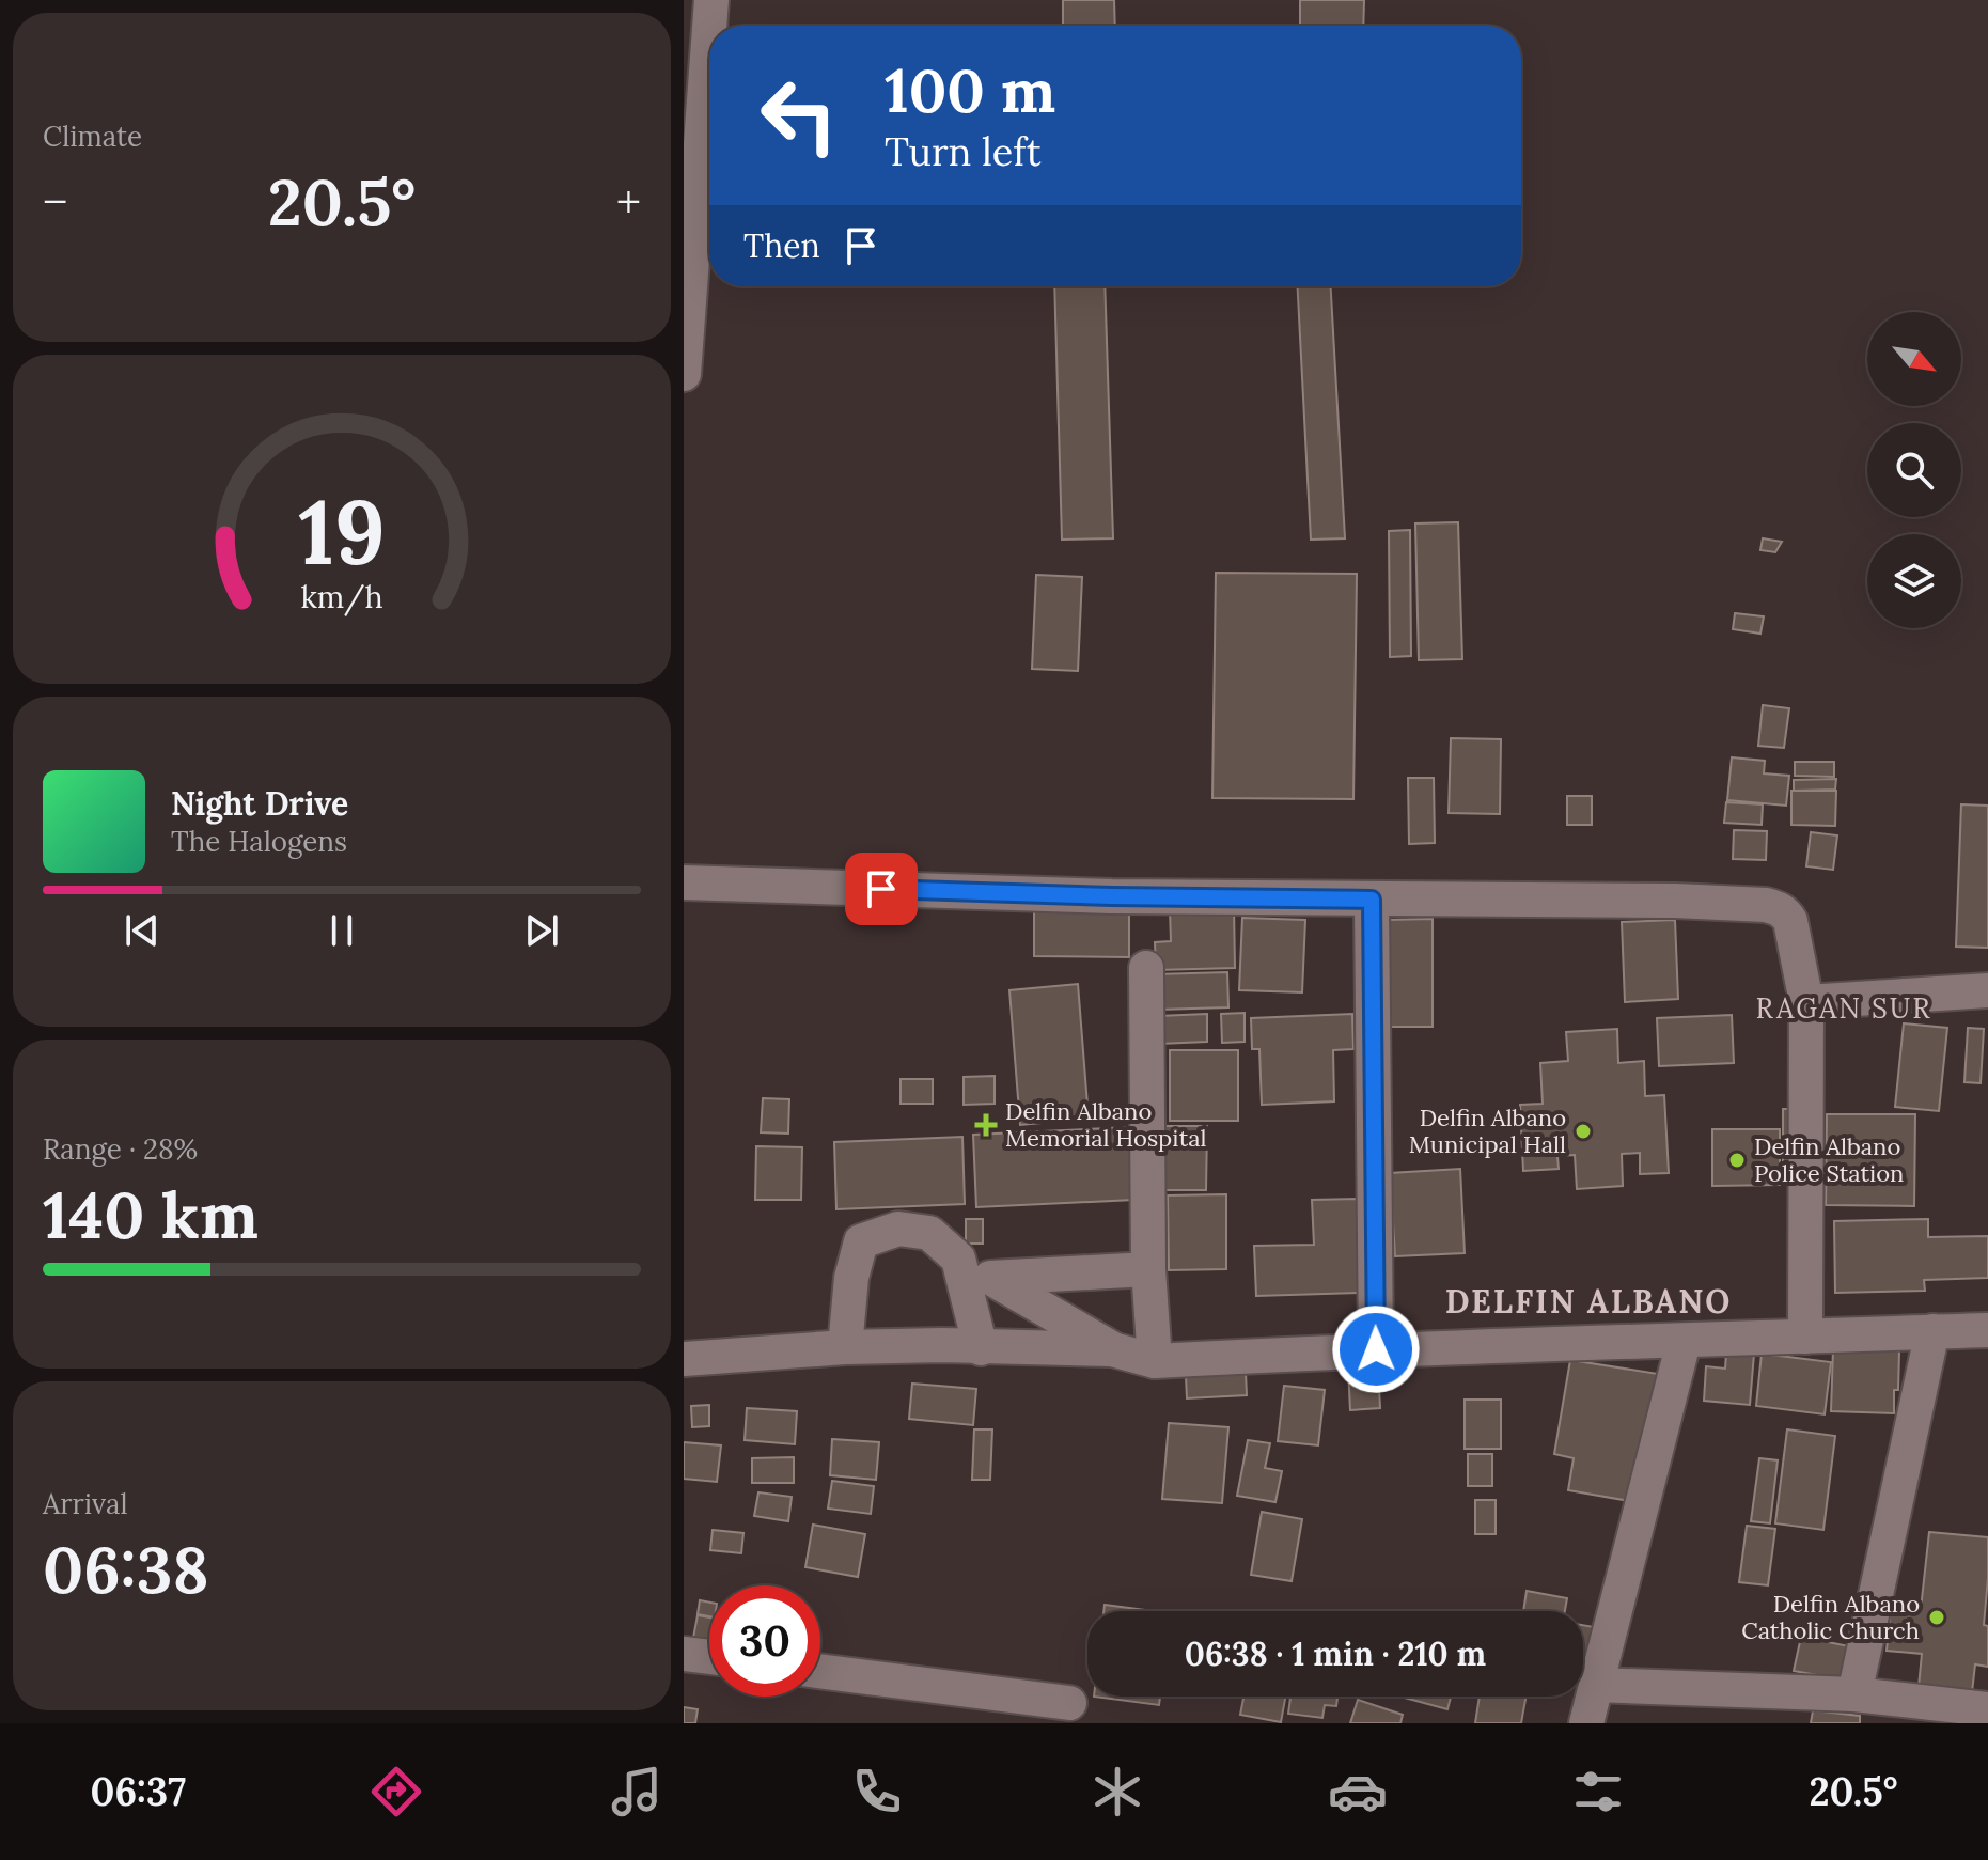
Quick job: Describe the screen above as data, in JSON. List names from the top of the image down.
{
  "districts": ["RAGAN SUR", "DELFIN ALBANO"],
  "places": {
    "health": ["Delfin Albano Memorial Hospital"],
    "other": ["Delfin Albano Municipal Hall", "Delfin Albano Police Station", "Delfin Albano Catholic Church"]
  },
  "north": "bottom right",
  "page": {
    "tile": [
      "Climate",
      ["Range · 28%", "140 km"],
      ["Arrival", "06:38"]
    ],
    "turn": ["100 m", "Turn left"],
    "heat": ["−", "20.5°", "+"],
    "then": "Then",
    "song": ["Night Drive", "The Halogens"],
    "limit": "30",
    "trip": "06:38 · 1 min · 210 m",
    "tabs": ["06:37", "20.5°"],
    "gauge": ["19", "km/h"]
  }
}
